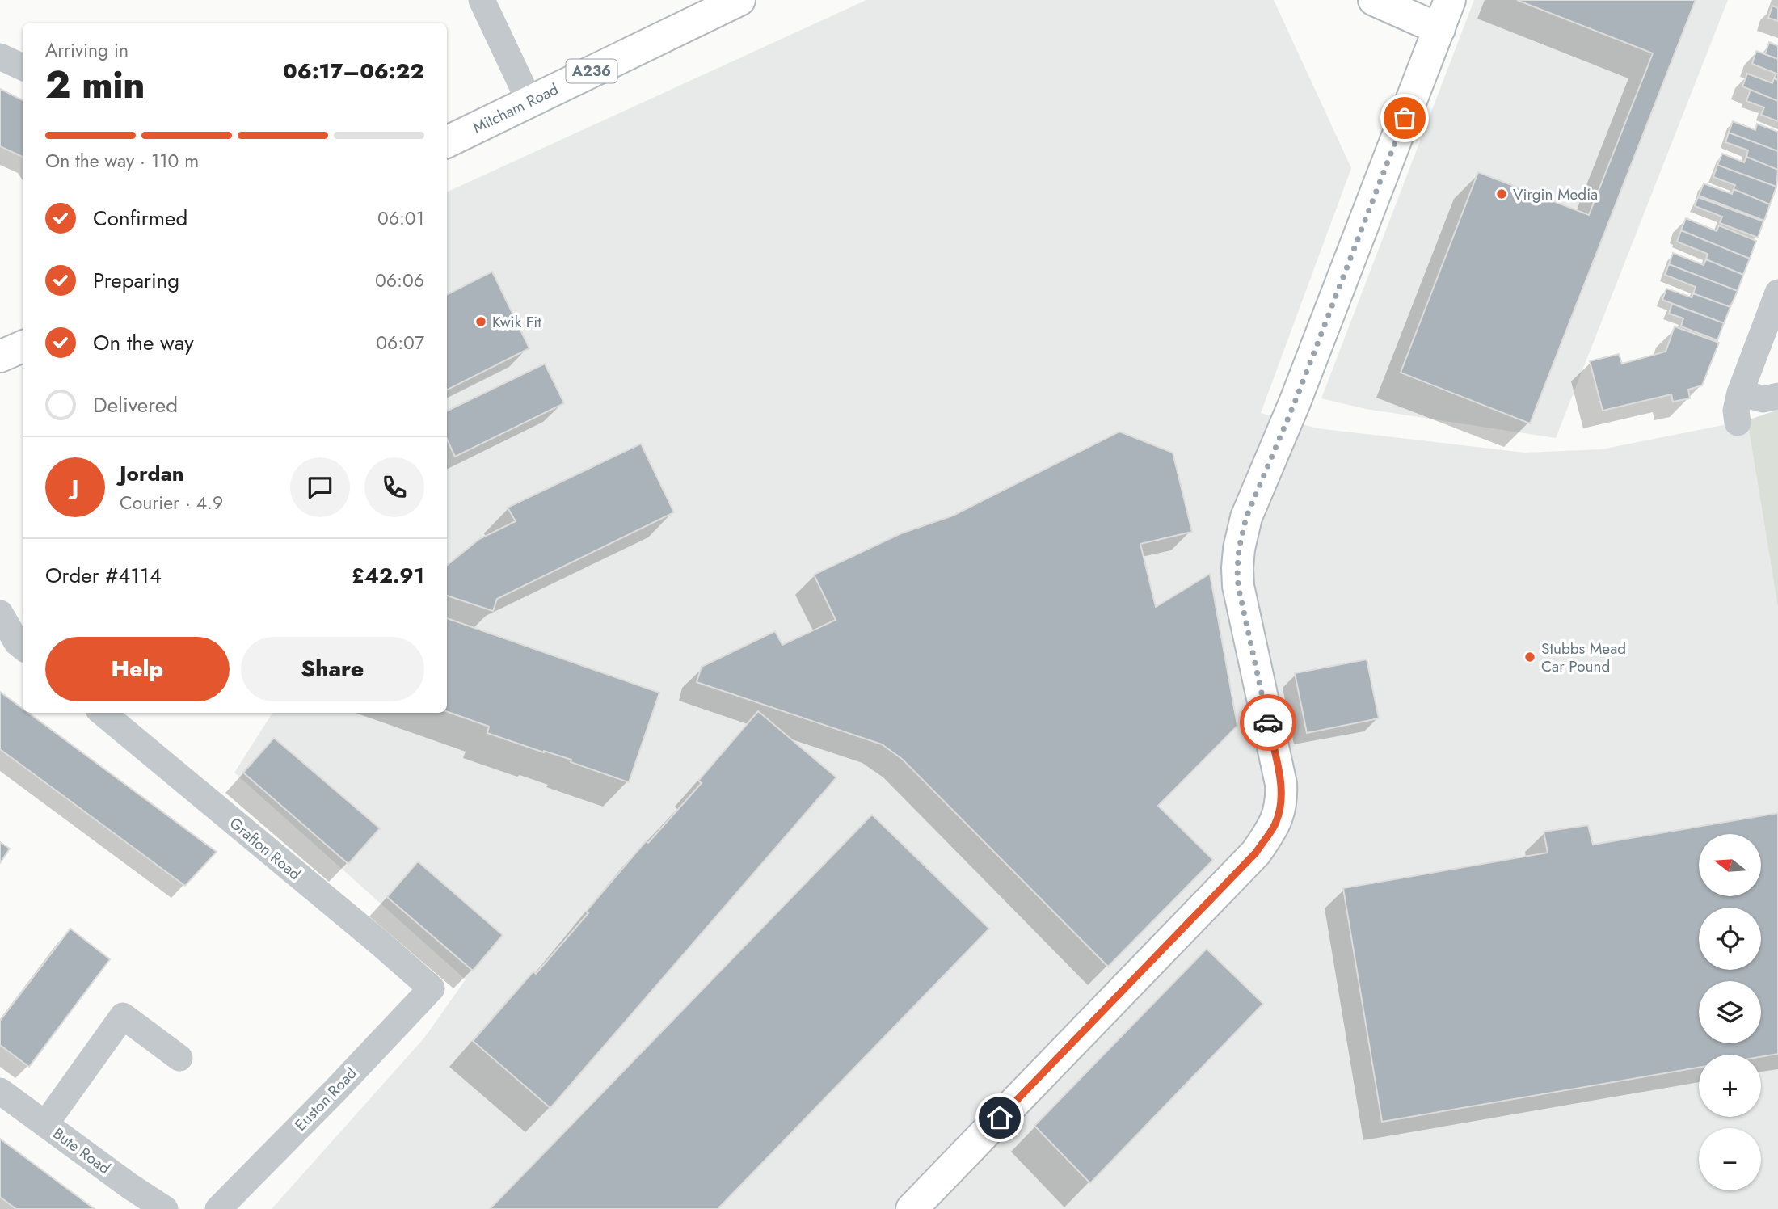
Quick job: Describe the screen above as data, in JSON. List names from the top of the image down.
{
  "streets": {
    "street": [
      "A236",
      "Mitcham Road",
      "Grafton Road",
      "Euston Road",
      "Bute Road"
    ]
  },
  "crossings": [
    ["Grafton Road", "Euston Road"]
  ],
  "places": ["Virgin Media", "Kwik Fit", "Stubbs Mead Car Pound"],
  "north": "left",
  "page": {
    "heading": ["2 min", "Arriving in", "06:17–06:22"],
    "panel": [
      "Jordan",
      "Courier · 4.9",
      "Order #4114",
      "£42.91"
    ],
    "bar": "On the way · 110 m",
    "list": [
      ["Confirmed", "06:01"],
      ["Preparing", "06:06"],
      ["On the way", "06:07"],
      "Delivered"
    ],
    "round": "J",
    "buttons": ["Help", "Share"],
    "map_buttons": ["+", "−"]
  }
}
